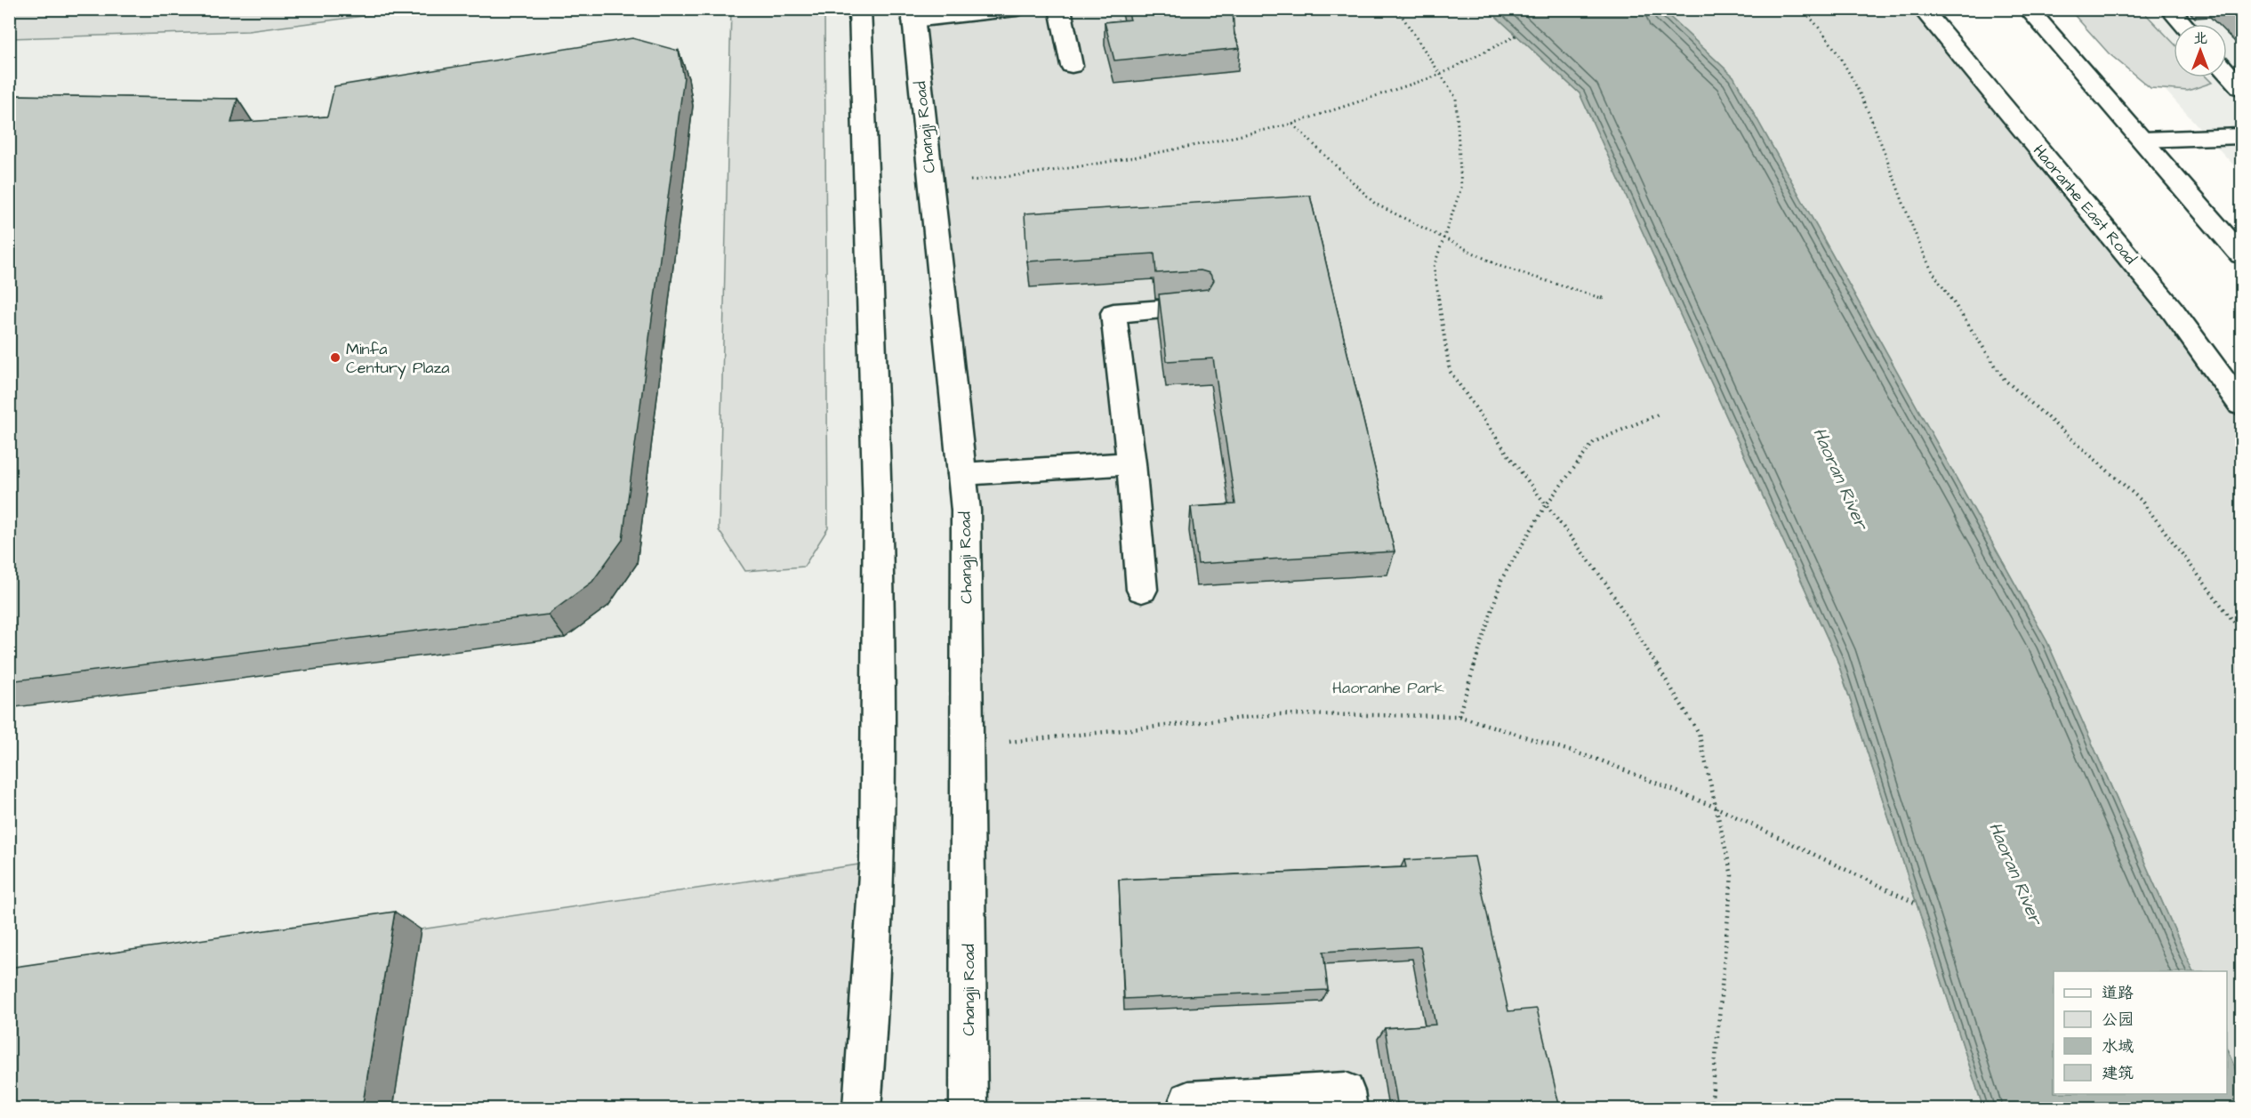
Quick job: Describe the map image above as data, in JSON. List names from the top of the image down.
{
  "streets": {
    "street": ["Changji Road", "Haoranhe East Road"]
  },
  "water": ["Haoran River"],
  "parks": ["Haoranhe Park"],
  "places": ["Minfa Century Plaza"],
  "legend": [
    "道路",
    "公园",
    "水域",
    "建筑"
  ],
  "north": "top"
}
